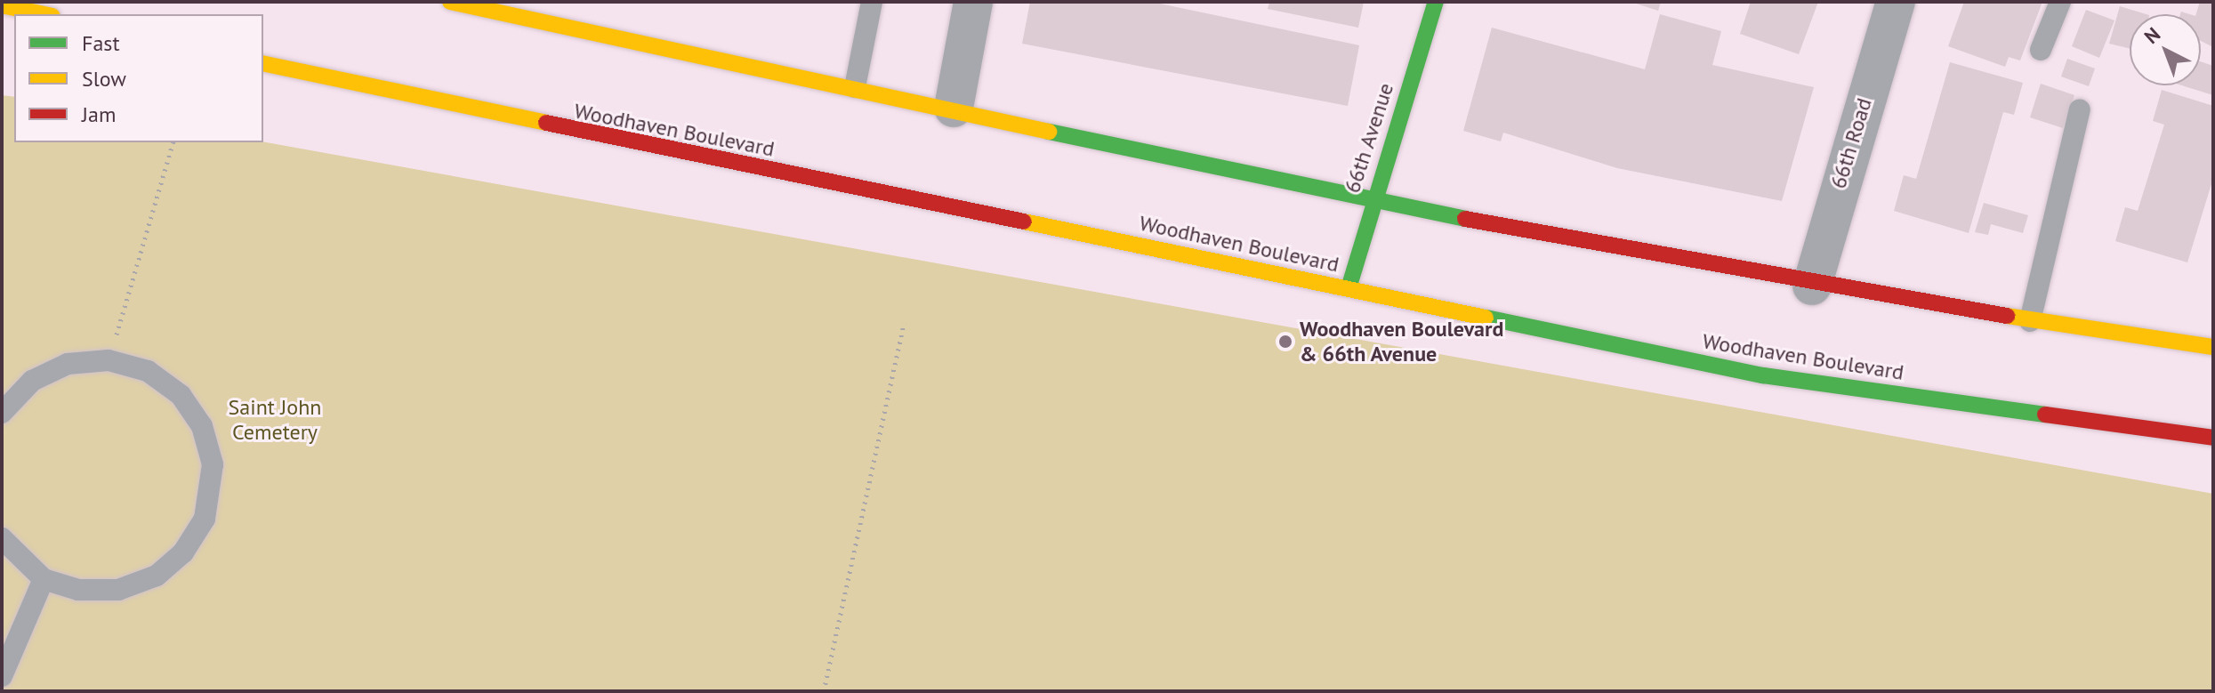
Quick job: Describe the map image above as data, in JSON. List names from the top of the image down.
{
  "streets": {
    "main road": ["Woodhaven Boulevard", "66th Avenue"],
    "street": ["66th Road"]
  },
  "crossings": [
    ["Woodhaven Boulevard", "66th Avenue"]
  ],
  "parks": ["Saint John Cemetery"],
  "places": ["Woodhaven Boulevard & 66th Avenue"],
  "legend": ["Fast", "Slow", "Jam"],
  "north": "top left"
}
